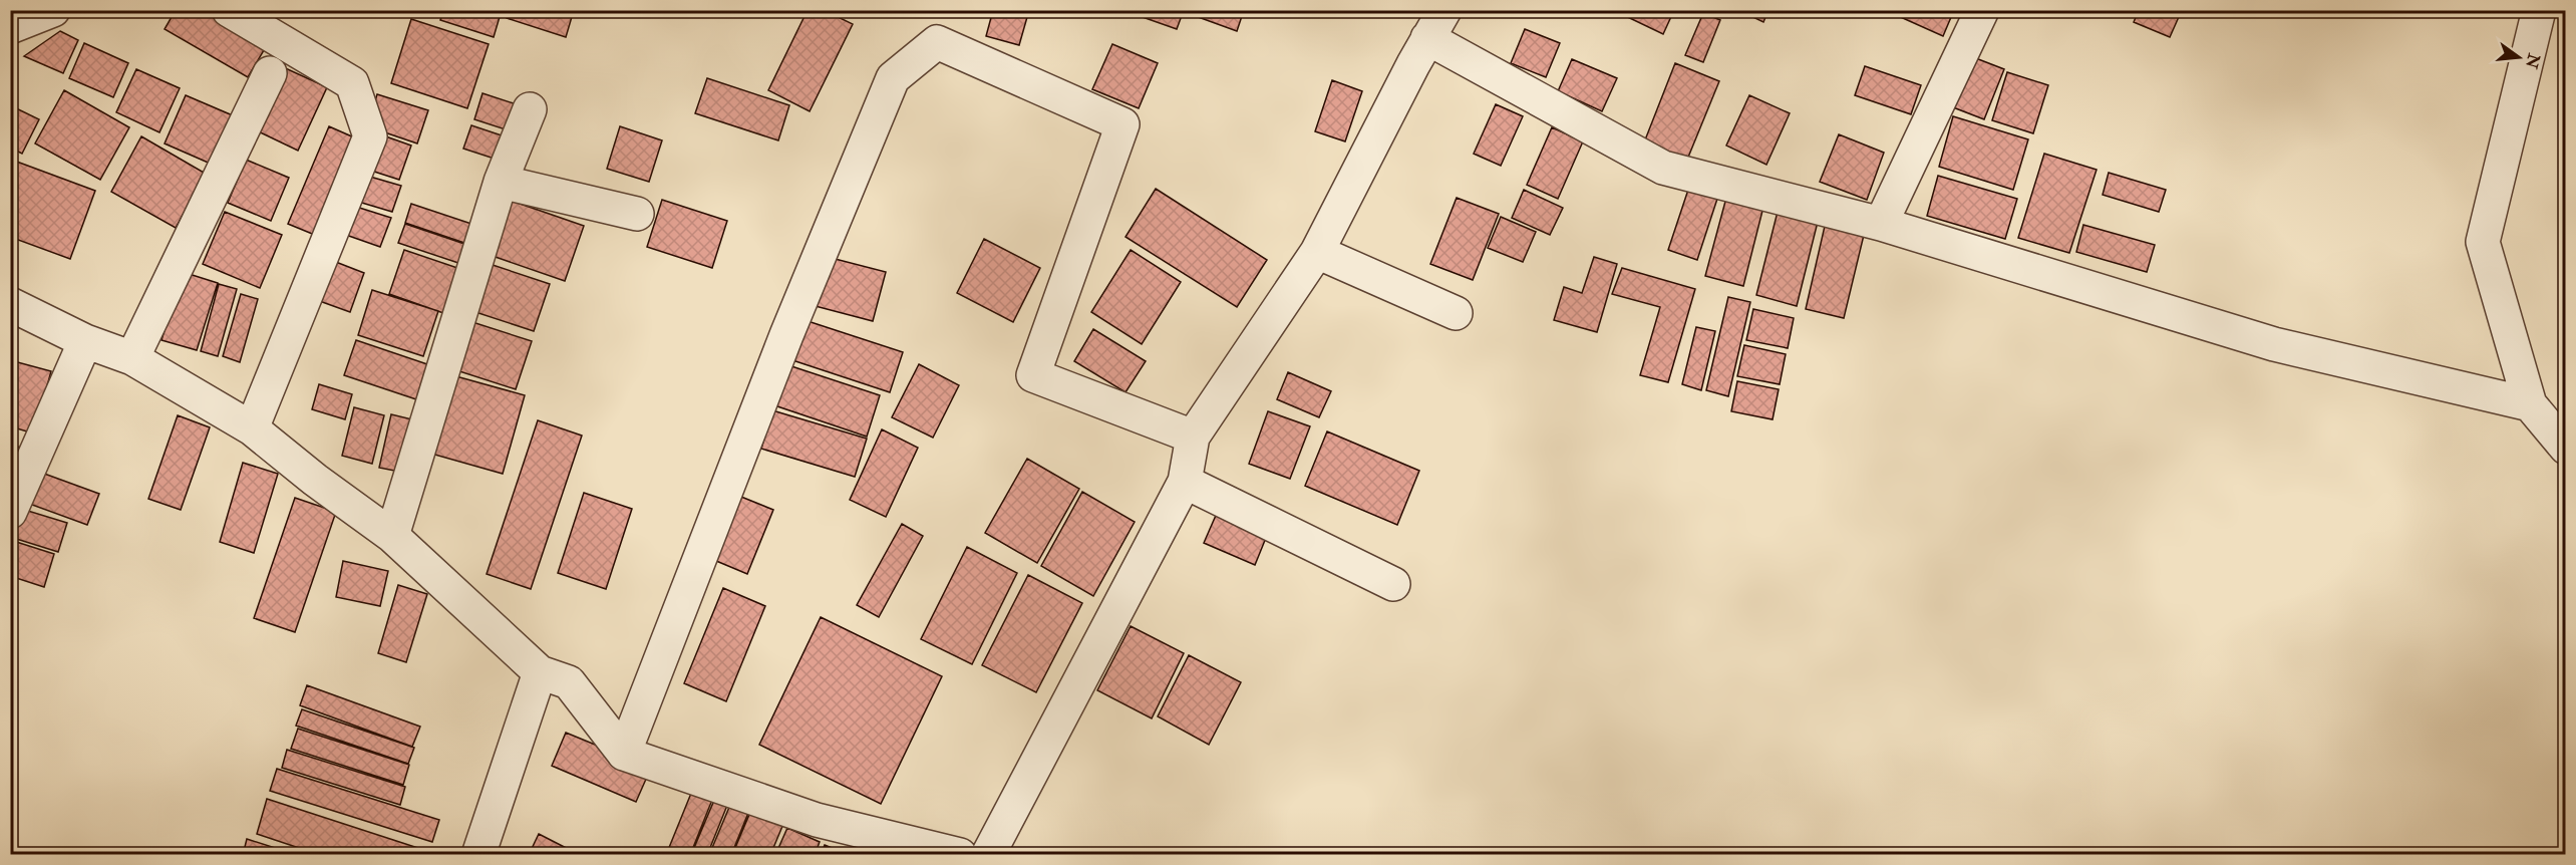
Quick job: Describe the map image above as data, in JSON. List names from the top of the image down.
{
  "north": "right"
}
